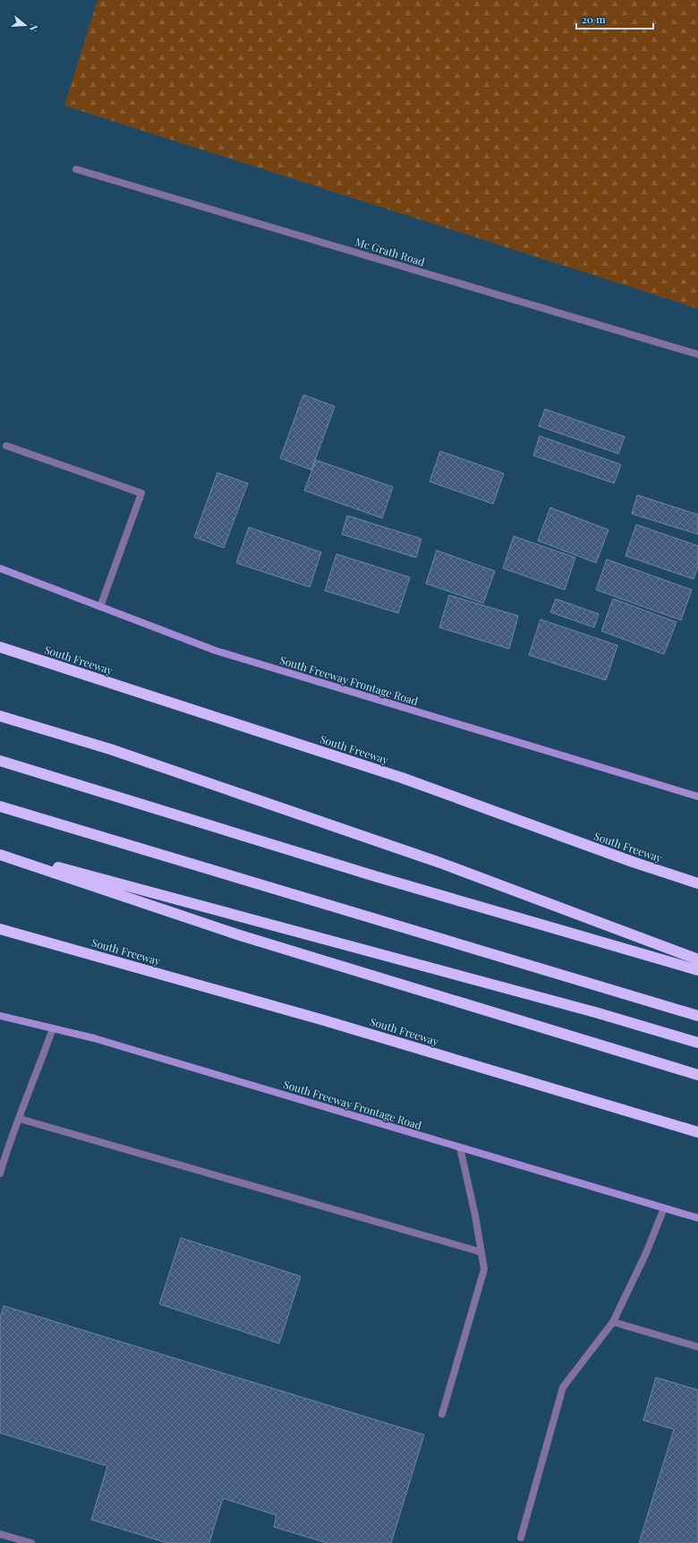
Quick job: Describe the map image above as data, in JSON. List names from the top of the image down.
{
  "streets": {
    "highway": ["South Freeway"],
    "main road": ["South Freeway Frontage Road"],
    "street": ["Mc Grath Road"]
  },
  "scale_bar": "20 m",
  "north": "right"
}
